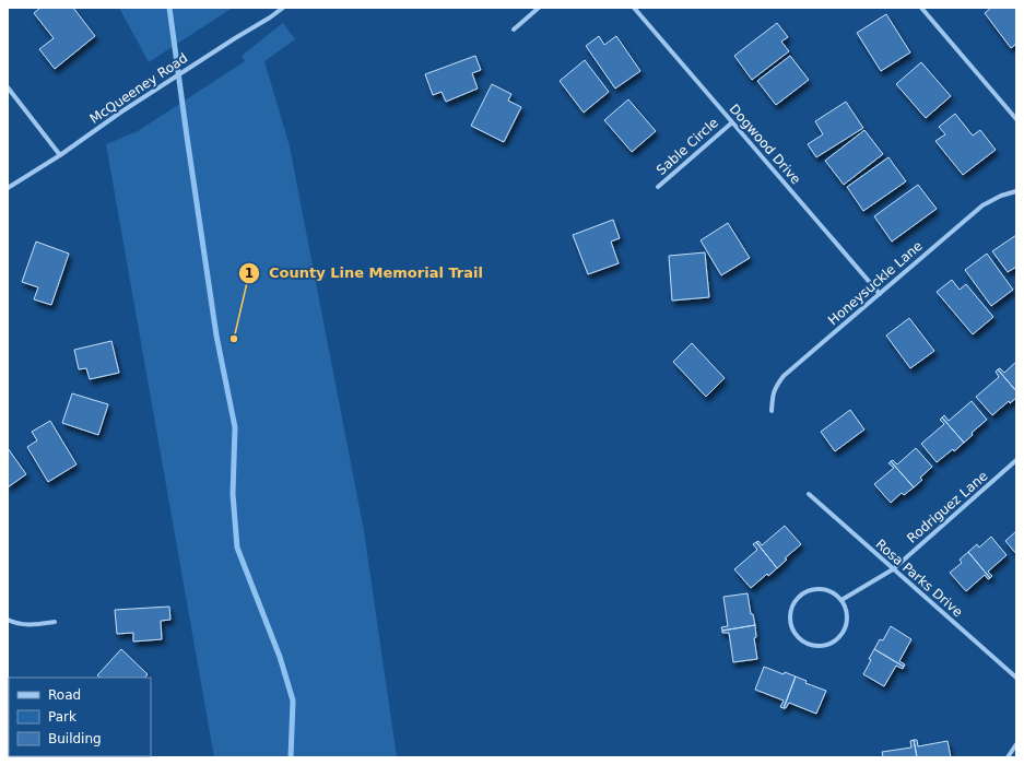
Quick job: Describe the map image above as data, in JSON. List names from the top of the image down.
{
  "streets": {
    "street": [
      "McQueeney Road",
      "Dogwood Drive",
      "Sable Circle",
      "Honeysuckle Lane",
      "Rodriguez Lane",
      "Rosa Parks Drive"
    ]
  },
  "crossings": [
    ["Dogwood Drive", "Sable Circle"],
    ["Dogwood Drive", "Honeysuckle Lane"],
    ["Rodriguez Lane", "Rosa Parks Drive"]
  ],
  "places": ["County Line Memorial Trail"],
  "legend": ["Road", "Park", "Building"]
}
